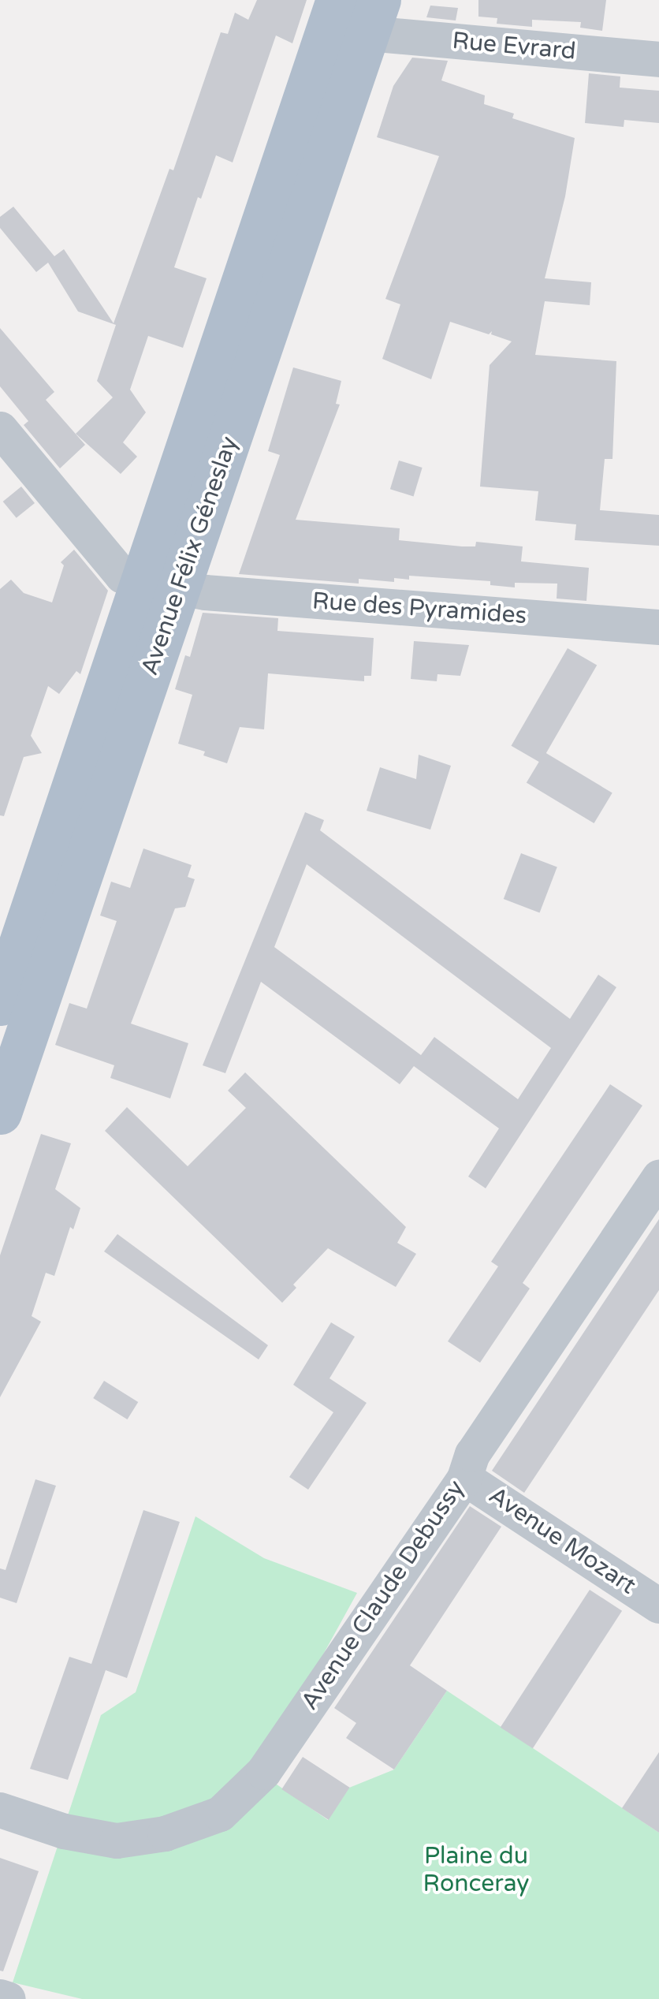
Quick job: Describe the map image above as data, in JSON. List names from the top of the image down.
{
  "streets": {
    "main road": ["Avenue Félix Géneslay"],
    "street": [
      "Rue Evrard",
      "Rue des Pyramides",
      "Avenue Mozart",
      "Avenue Claude Debussy"
    ]
  },
  "crossings": [
    ["Rue Evrard", "Avenue Félix Géneslay"],
    ["Avenue Félix Géneslay", "Rue des Pyramides"],
    ["Avenue Mozart", "Avenue Claude Debussy"]
  ],
  "parks": ["Plaine du Ronceray"]
}
